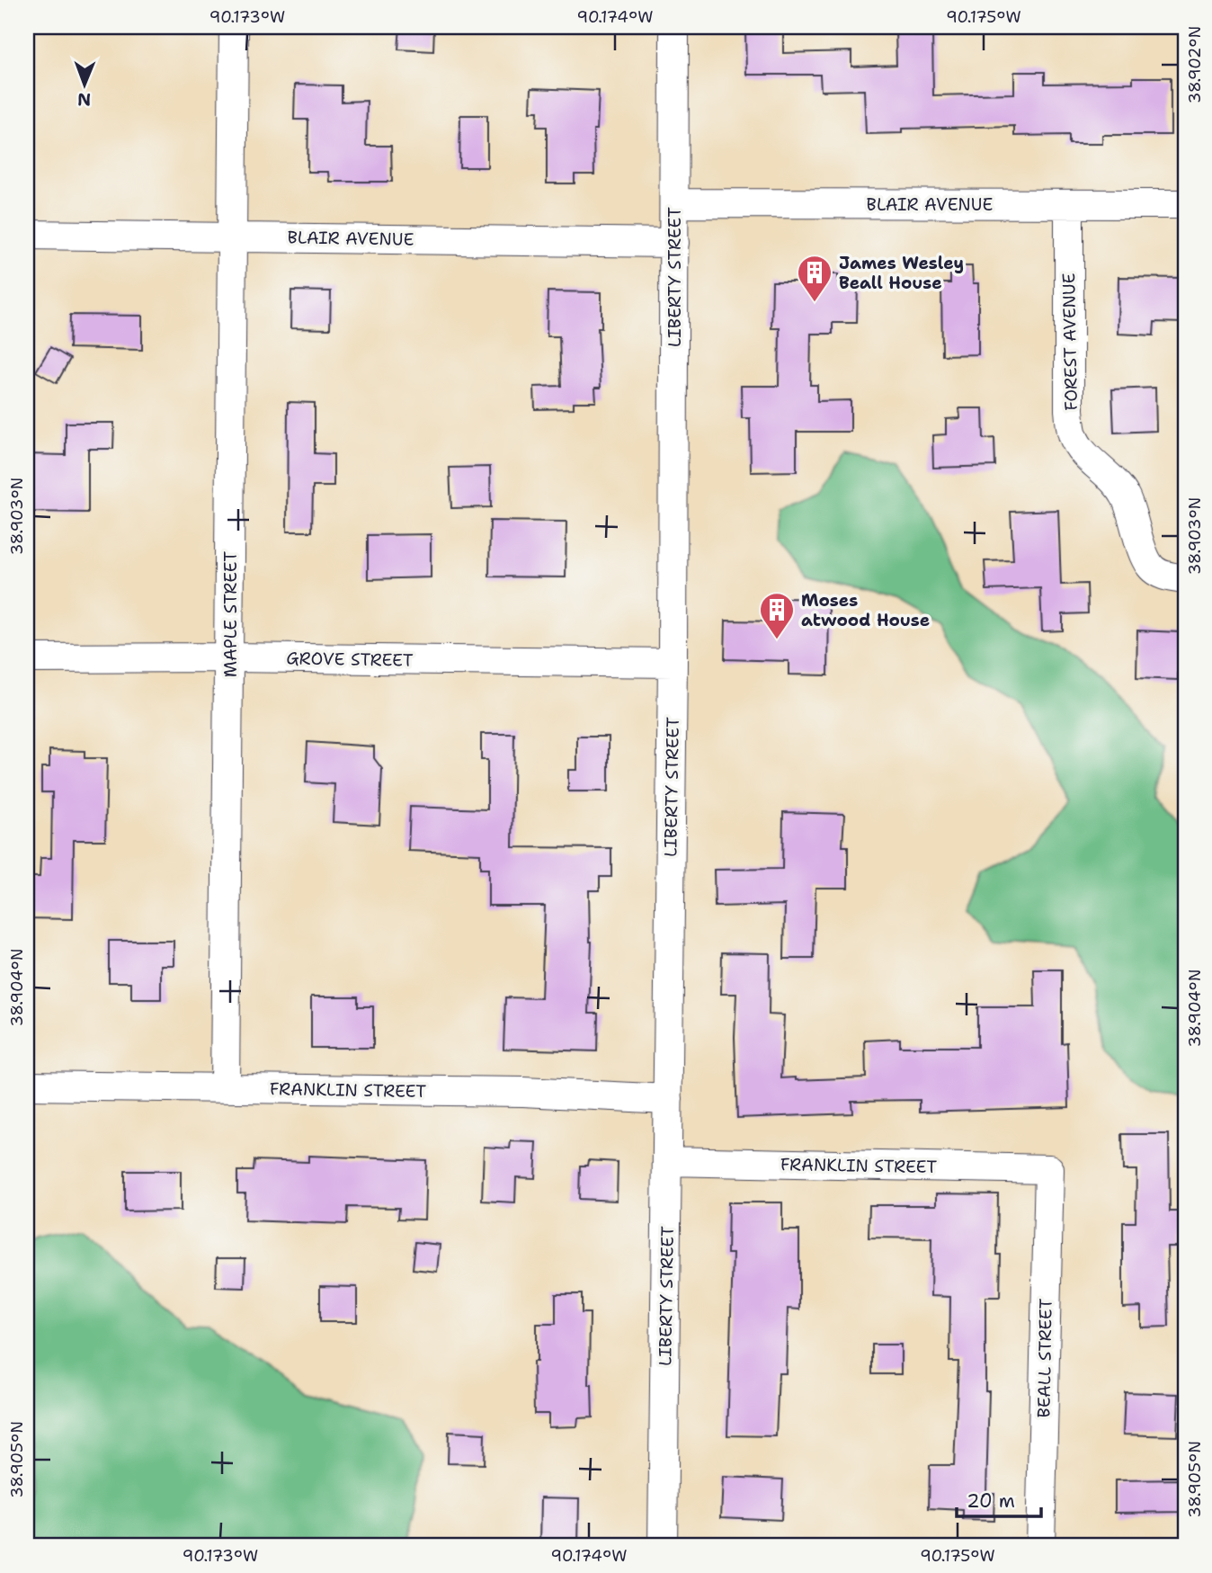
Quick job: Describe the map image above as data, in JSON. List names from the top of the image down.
{
  "streets": {
    "street": [
      "BLAIR AVENUE",
      "LIBERTY STREET",
      "FOREST AVENUE",
      "MAPLE STREET",
      "GROVE STREET",
      "FRANKLIN STREET",
      "BEALL STREET"
    ]
  },
  "crossings": [
    ["BLAIR AVENUE", "LIBERTY STREET"],
    ["BLAIR AVENUE", "FOREST AVENUE"],
    ["BLAIR AVENUE", "MAPLE STREET"],
    ["LIBERTY STREET", "GROVE STREET"],
    ["LIBERTY STREET", "FRANKLIN STREET"],
    ["MAPLE STREET", "GROVE STREET"],
    ["MAPLE STREET", "FRANKLIN STREET"],
    ["FRANKLIN STREET", "BEALL STREET"]
  ],
  "places": {
    "building": ["James Wesley Beall House", "Moses atwood House"]
  },
  "scale_bar": "20 m",
  "north": "bottom",
  "coordinates": [
    "90.173°W",
    "90.174°W",
    "90.175°W",
    "38.902°N",
    "38.903°N",
    "38.904°N",
    "38.905°N"
  ]
}
